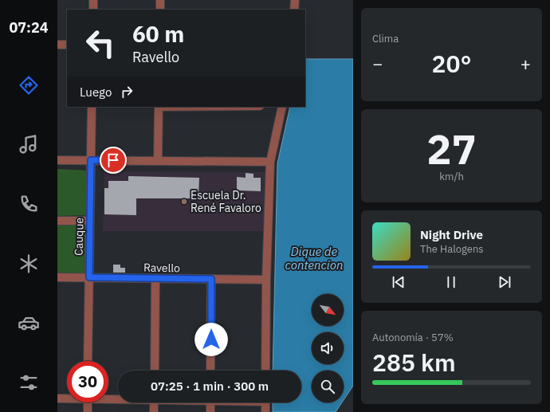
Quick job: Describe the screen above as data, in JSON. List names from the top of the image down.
{
  "streets": {
    "street": ["Cauque", "Ravello"]
  },
  "crossings": [
    ["Cauque", "Ravello"]
  ],
  "water": ["Dique de contencion"],
  "places": ["Escuela Dr. René Favaloro"],
  "north": "bottom right",
  "page": {
    "tabs": "07:24",
    "tile": [
      "Clima",
      ["27", "km/h"],
      ["Autonomía · 57%", "285 km"]
    ],
    "turn": ["60 m", "Ravello"],
    "heat": ["−", "20°", "+"],
    "then": "Luego",
    "song": ["Night Drive", "The Halogens"],
    "limit": "30",
    "trip": "07:25 · 1 min · 300 m"
  }
}
